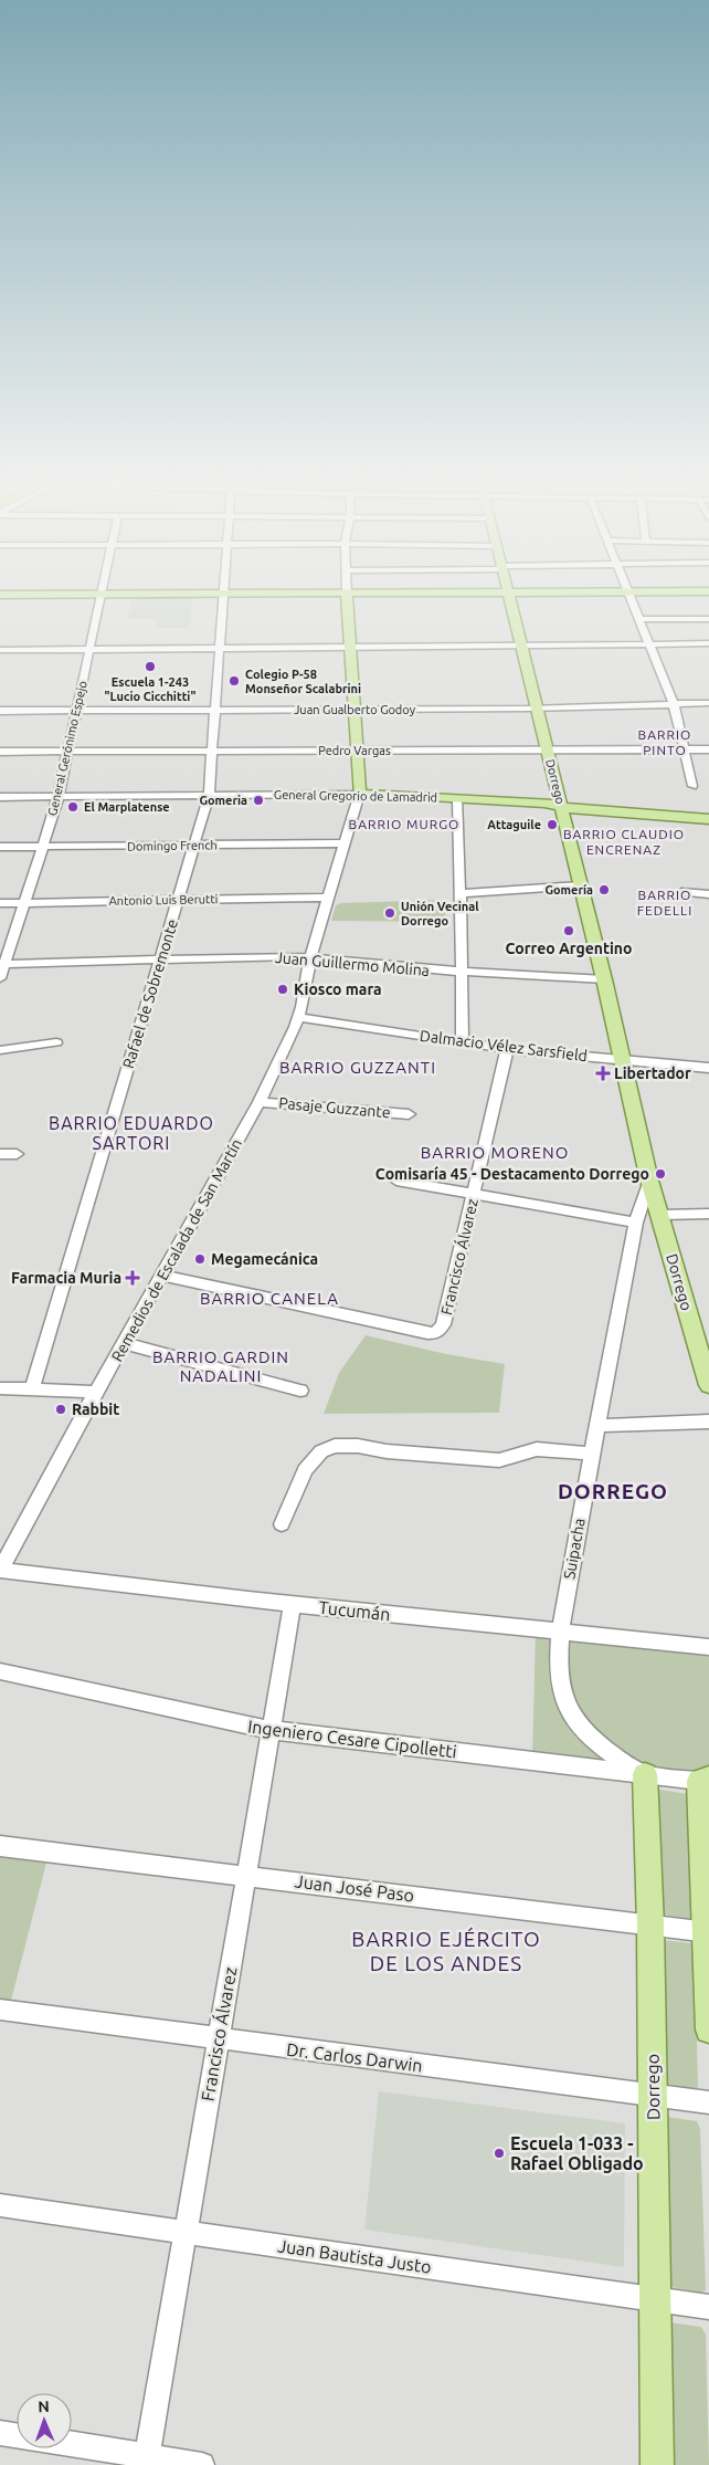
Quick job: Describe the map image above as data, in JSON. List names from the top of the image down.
{
  "streets": {
    "main road": ["Dorrego", "General Gregorio de Lamadrid", "Remedios de Escalada de San Martín"],
    "street": [
      "Juan Gualberto Godoy",
      "General Gerónimo Espejo",
      "Pedro Vargas",
      "Domingo French",
      "Antonio Luis Berutti",
      "Juan Guillermo Molina",
      "Rafael de Sobremonte",
      "Dalmacio Vélez Sarsfield",
      "Pasaje Guzzante",
      "Francisco Álvarez",
      "Suipacha",
      "Tucumán",
      "Ingeniero Cesare Cipolletti",
      "Juan José Paso",
      "Dr. Carlos Darwin",
      "Juan Bautista Justo"
    ]
  },
  "crossings": [
    ["Juan Gualberto Godoy", "General Gerónimo Espejo"],
    ["Juan Gualberto Godoy", "Dorrego"],
    ["Juan Gualberto Godoy", "Rafael de Sobremonte"],
    ["Juan Gualberto Godoy", "Remedios de Escalada de San Martín"],
    ["General Gerónimo Espejo", "Pedro Vargas"],
    ["General Gerónimo Espejo", "General Gregorio de Lamadrid"],
    ["General Gerónimo Espejo", "Domingo French"],
    ["General Gerónimo Espejo", "Antonio Luis Berutti"],
    ["General Gerónimo Espejo", "Juan Guillermo Molina"],
    ["Pedro Vargas", "Dorrego"],
    ["Pedro Vargas", "Rafael de Sobremonte"],
    ["Pedro Vargas", "Remedios de Escalada de San Martín"],
    ["Dorrego", "General Gregorio de Lamadrid"],
    ["Dorrego", "Juan Guillermo Molina"],
    ["Dorrego", "Dalmacio Vélez Sarsfield"],
    ["Dorrego", "Suipacha"],
    ["Dorrego", "Ingeniero Cesare Cipolletti"],
    ["Dorrego", "Juan José Paso"],
    ["Dorrego", "Dr. Carlos Darwin"],
    ["Dorrego", "Juan Bautista Justo"],
    ["General Gregorio de Lamadrid", "Rafael de Sobremonte"],
    ["General Gregorio de Lamadrid", "Remedios de Escalada de San Martín"],
    ["Domingo French", "Rafael de Sobremonte"],
    ["Domingo French", "Remedios de Escalada de San Martín"],
    ["Antonio Luis Berutti", "Rafael de Sobremonte"],
    ["Antonio Luis Berutti", "Remedios de Escalada de San Martín"],
    ["Juan Guillermo Molina", "Rafael de Sobremonte"],
    ["Juan Guillermo Molina", "Remedios de Escalada de San Martín"],
    ["Dalmacio Vélez Sarsfield", "Remedios de Escalada de San Martín"],
    ["Dalmacio Vélez Sarsfield", "Francisco Álvarez"],
    ["Pasaje Guzzante", "Remedios de Escalada de San Martín"],
    ["Remedios de Escalada de San Martín", "Francisco Álvarez"],
    ["Remedios de Escalada de San Martín", "Tucumán"],
    ["Francisco Álvarez", "Tucumán"],
    ["Francisco Álvarez", "Ingeniero Cesare Cipolletti"],
    ["Francisco Álvarez", "Juan José Paso"],
    ["Francisco Álvarez", "Dr. Carlos Darwin"],
    ["Francisco Álvarez", "Juan Bautista Justo"],
    ["Suipacha", "Tucumán"],
    ["Suipacha", "Ingeniero Cesare Cipolletti"]
  ],
  "districts": [
    "BARRIO PINTO",
    "BARRIO MURGO",
    "BARRIO CLAUDIO ENCRENAZ",
    "BARRIO FEDELLI",
    "BARRIO GUZZANTI",
    "BARRIO EDUARDO SARTORI",
    "BARRIO MORENO",
    "BARRIO CANELA",
    "BARRIO GARDIN NADALINI",
    "DORREGO",
    "BARRIO EJÉRCITO DE LOS ANDES"
  ],
  "places": {
    "other": [
      "Escuela 1-243 \"Lucio Cicchitti\"",
      "Colegio P-58 Monseñor Scalabrini",
      "Gomeria",
      "El Marplatense",
      "Attaguile",
      "Gomería",
      "Unión Vecinal Dorrego",
      "Correo Argentino",
      "Kiosco mara",
      "Comisaría 45 - Destacamento Dorrego",
      "Megamecánica",
      "Rabbit",
      "Escuela 1-033 - Rafael Obligado"
    ],
    "health": ["Libertador", "Farmacia Muria"]
  },
  "north": "top"
}
